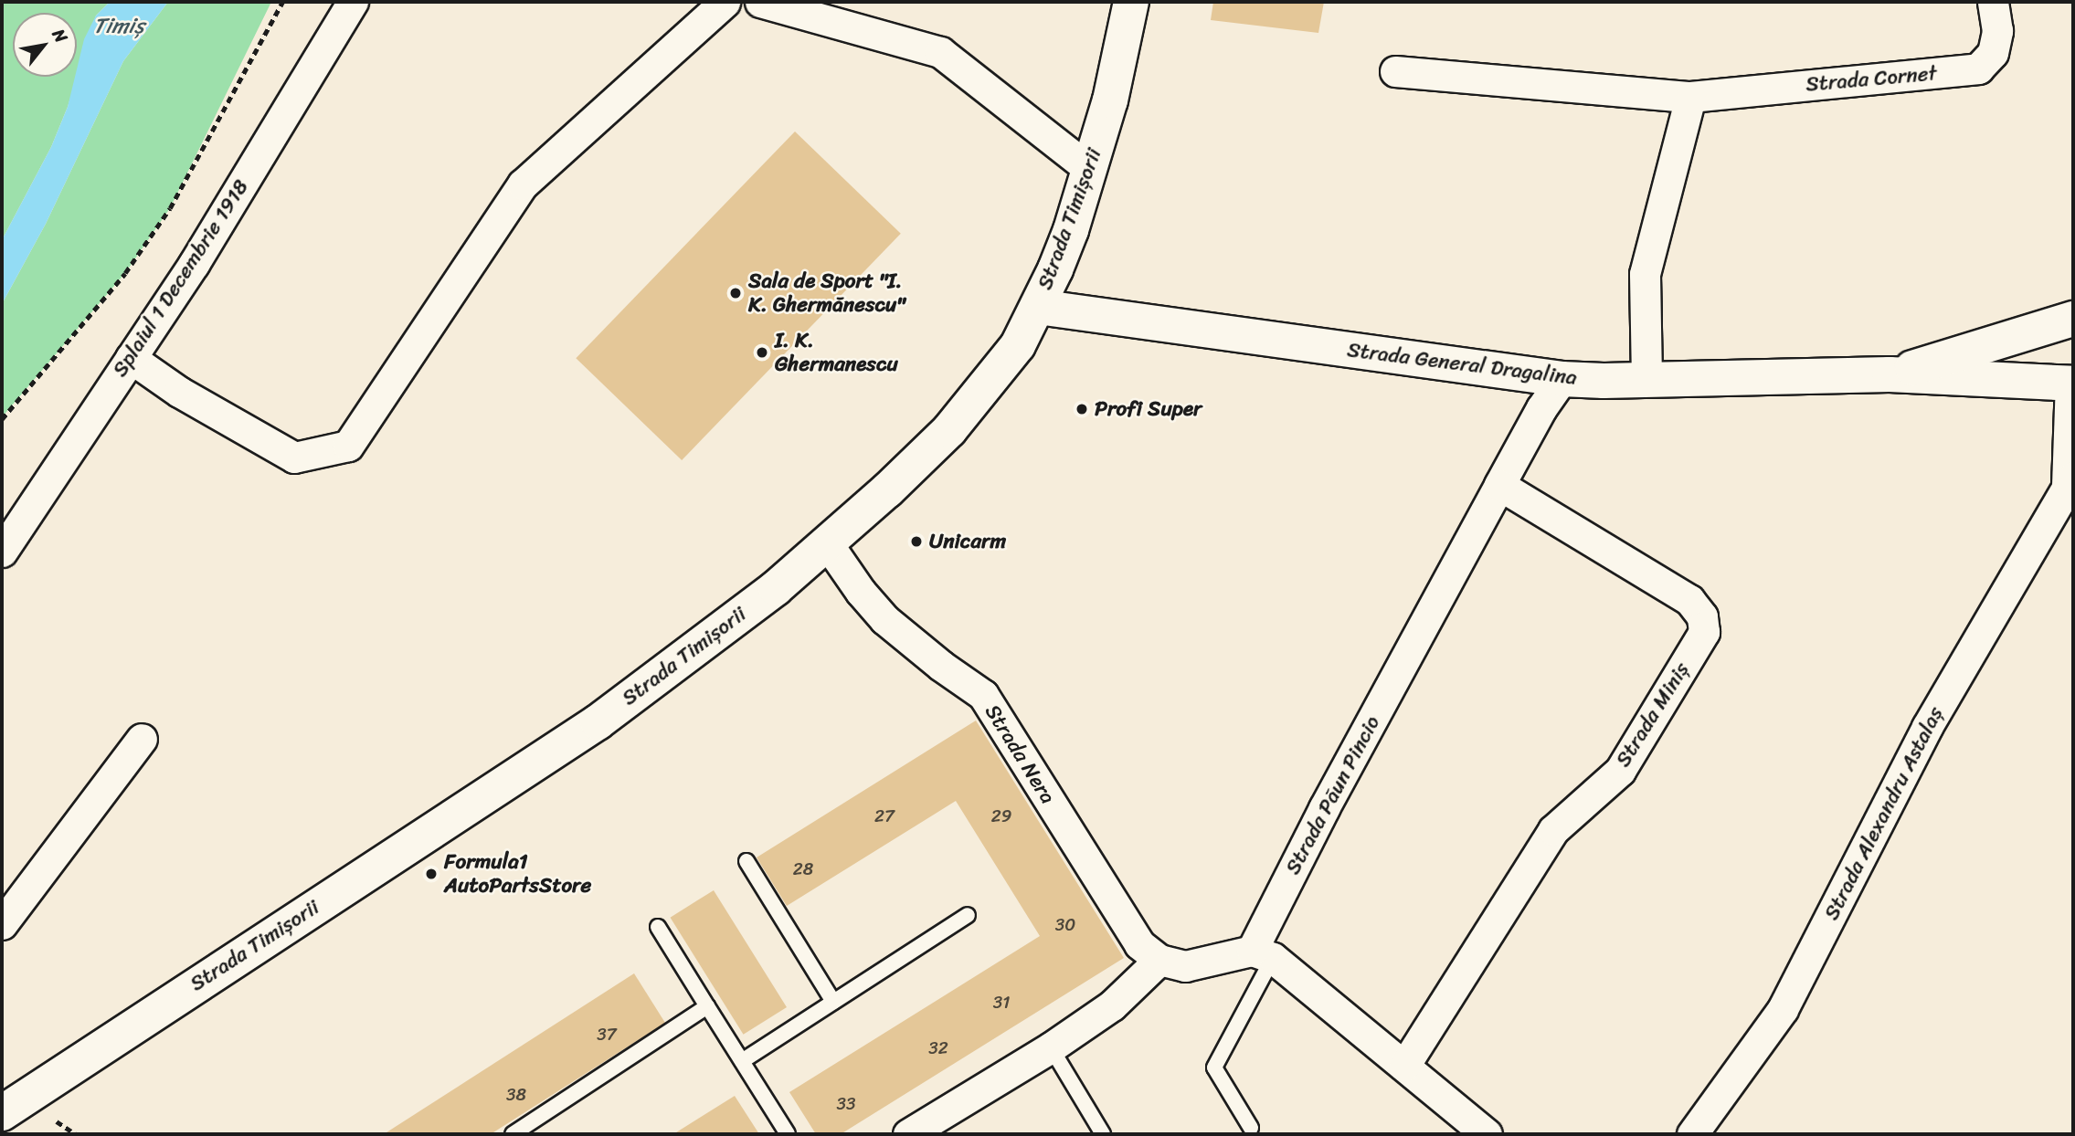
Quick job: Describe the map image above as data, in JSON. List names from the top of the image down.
{
  "streets": {
    "main road": ["Strada Timișorii", "Strada General Dragalina"],
    "street": [
      "Strada Cornet",
      "Splaiul 1 Decembrie 1918",
      "Strada Miniș",
      "Strada Nera",
      "Strada Păun Pincio",
      "Strada Alexandru Astalaș"
    ]
  },
  "crossings": [
    ["Strada Timișorii", "Strada General Dragalina"],
    ["Strada Timișorii", "Strada Nera"],
    ["Strada General Dragalina", "Strada Păun Pincio"],
    ["Strada General Dragalina", "Strada Alexandru Astalaș"],
    ["Strada Miniș", "Strada Păun Pincio"]
  ],
  "water": ["Timiș"],
  "places": [
    "Sala de Sport \"I. K. Ghermănescu\"",
    "I. K. Ghermanescu",
    "Profi Super",
    "Unicarm",
    "Formula1 AutoPartsStore"
  ],
  "house_numbers": [
    "27",
    "29",
    "28",
    "30",
    "31",
    "37",
    "32",
    "38",
    "33"
  ],
  "north": "top right"
}
